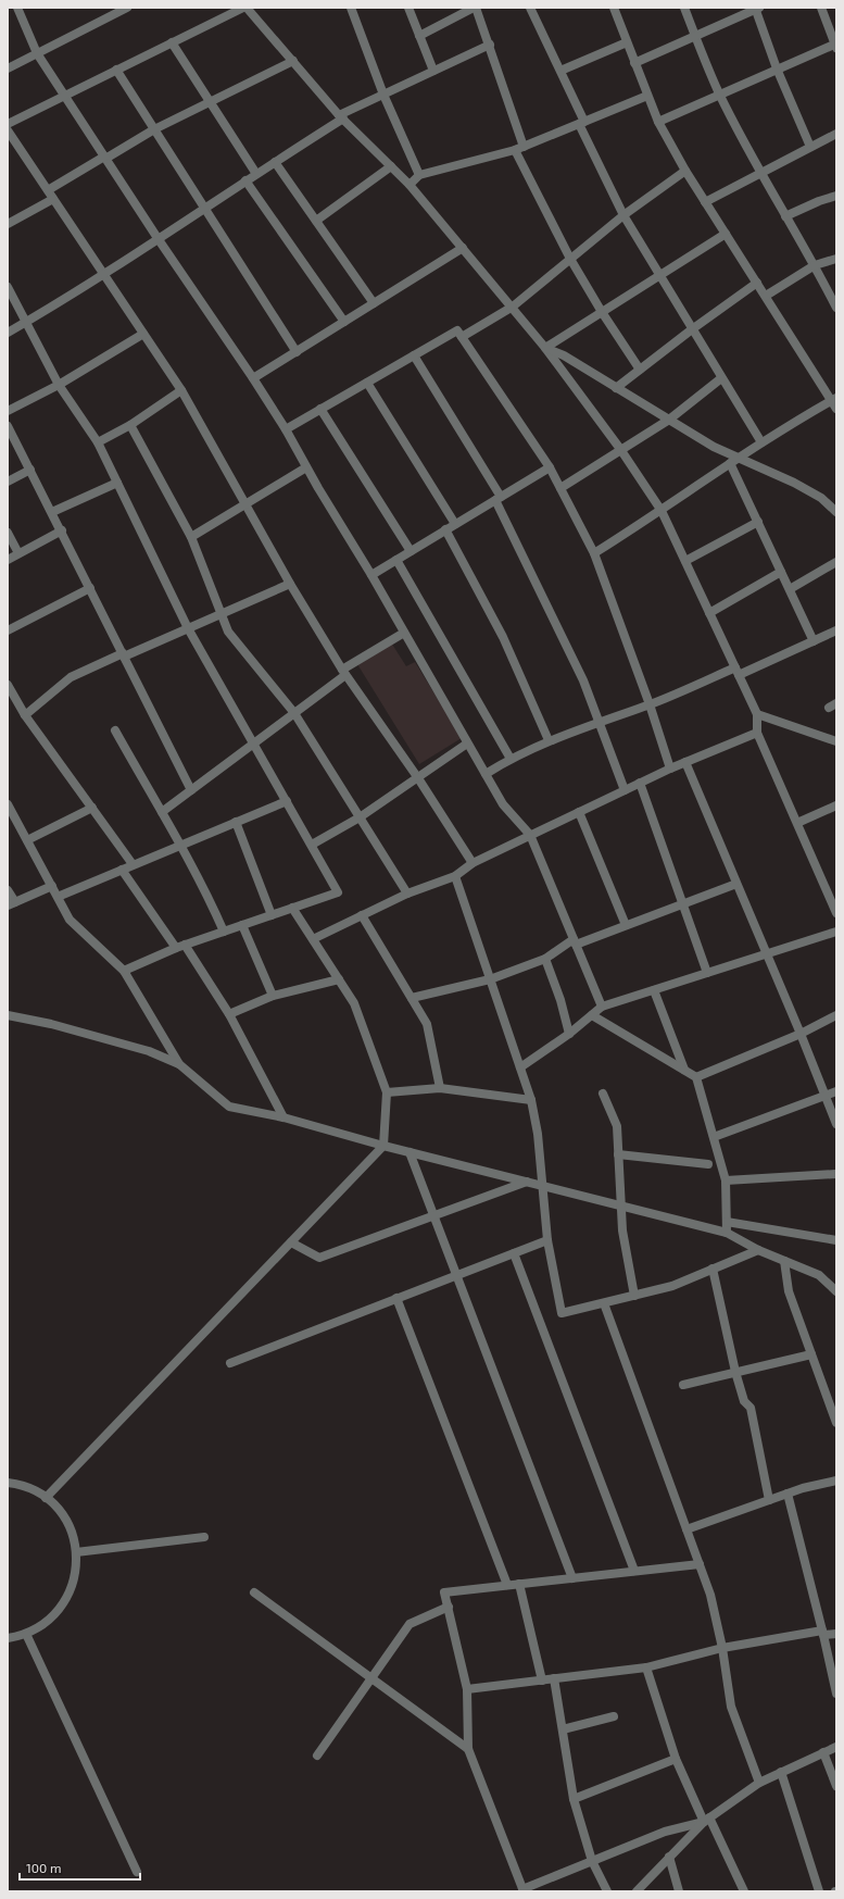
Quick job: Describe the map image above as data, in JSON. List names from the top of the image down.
{
  "scale_bar": "100 m"
}
